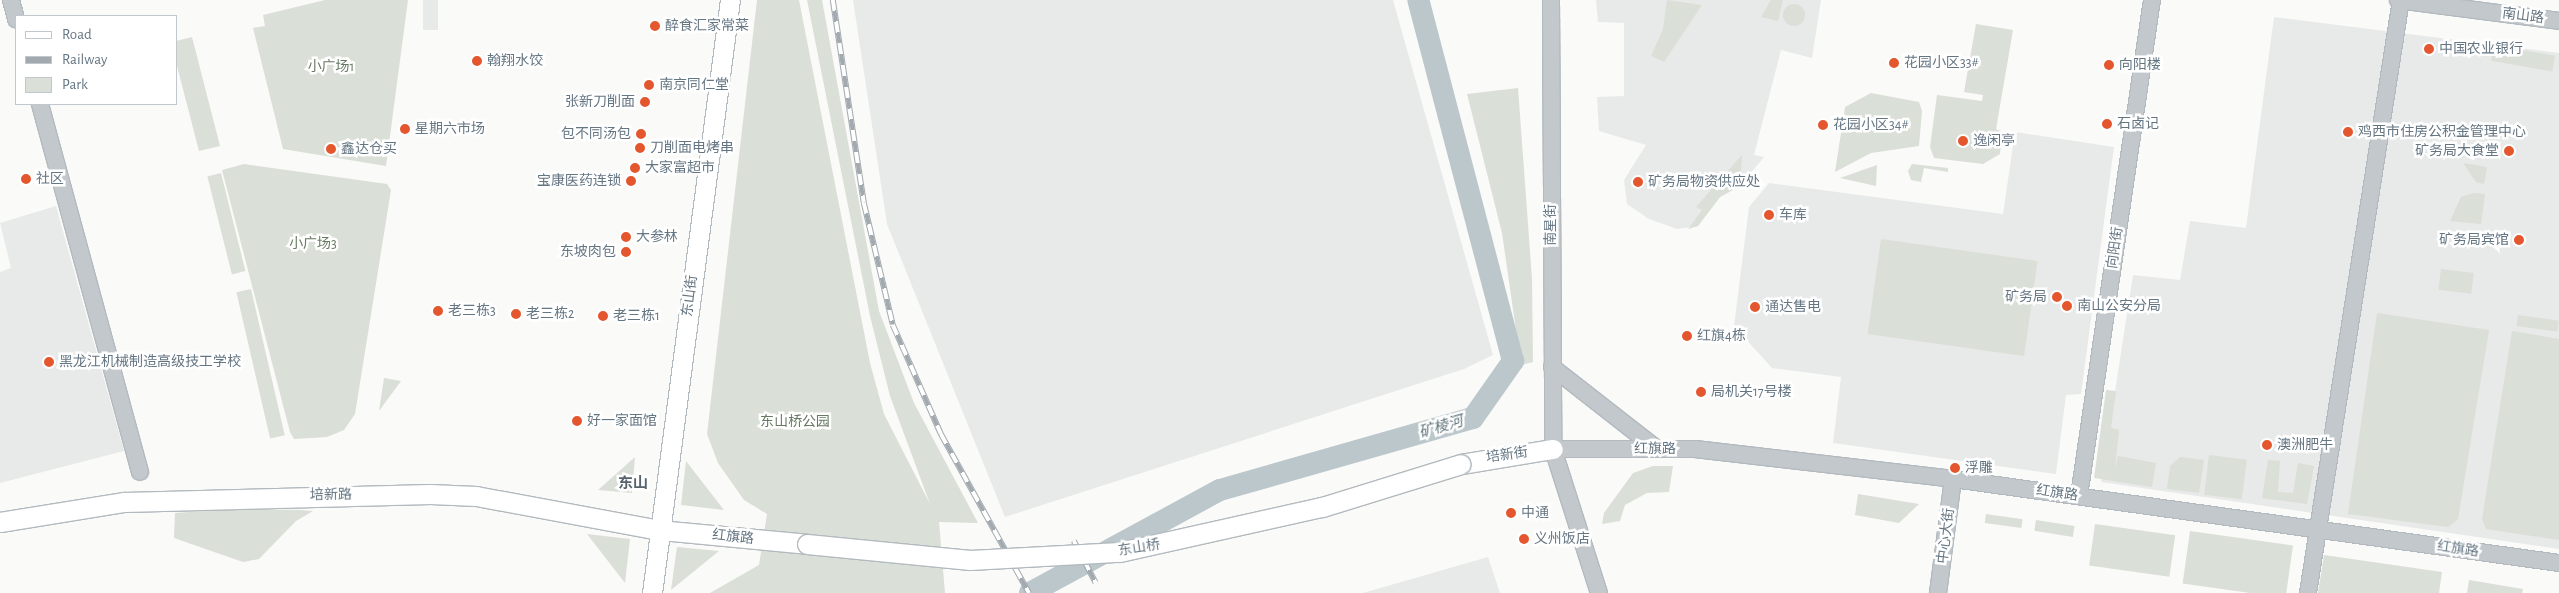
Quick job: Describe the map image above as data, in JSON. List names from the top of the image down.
{
  "streets": {
    "main road": [
      "东山街",
      "红旗路",
      "培新街",
      "培新路",
      "东山桥"
    ],
    "street": [
      "南山路",
      "南星街",
      "向阳街",
      "中心大街"
    ]
  },
  "crossings": [
    ["南星街", "红旗路"],
    ["南星街", "培新街"],
    ["向阳街", "红旗路"],
    ["东山街", "红旗路"],
    ["东山街", "培新路"],
    ["红旗路", "培新街"],
    ["红旗路", "培新路"],
    ["红旗路", "中心大街"],
    ["红旗路", "东山桥"],
    ["培新街", "东山桥"]
  ],
  "districts": ["东山"],
  "water": ["矿棱河"],
  "parks": ["小广场1", "小广场3", "东山桥公园"],
  "places": [
    "醉食汇家常菜",
    "中国农业银行",
    "翰翔水饺",
    "花园小区33#",
    "向阳楼",
    "南京同仁堂",
    "张新刀削面",
    "石卤记",
    "花园小区34#",
    "星期六市场",
    "鸡西市住房公积金管理中心",
    "包不同汤包",
    "逸闲亭",
    "刀削面电烤串",
    "鑫达仓买",
    "矿务局大食堂",
    "大家富超市",
    "社区",
    "宝康医药连锁",
    "矿务局物资供应处",
    "车库",
    "大参林",
    "矿务局宾馆",
    "东坡肉包",
    "矿务局",
    "南山公安分局",
    "通达售电",
    "老三栋3",
    "老三栋2",
    "老三栋1",
    "红旗4栋",
    "黑龙江机械制造高级技工学校",
    "局机关17号楼",
    "好一家面馆",
    "澳洲肥牛",
    "浮雕",
    "中通",
    "义州饭店"
  ],
  "legend": ["Road", "Railway", "Park"]
}
